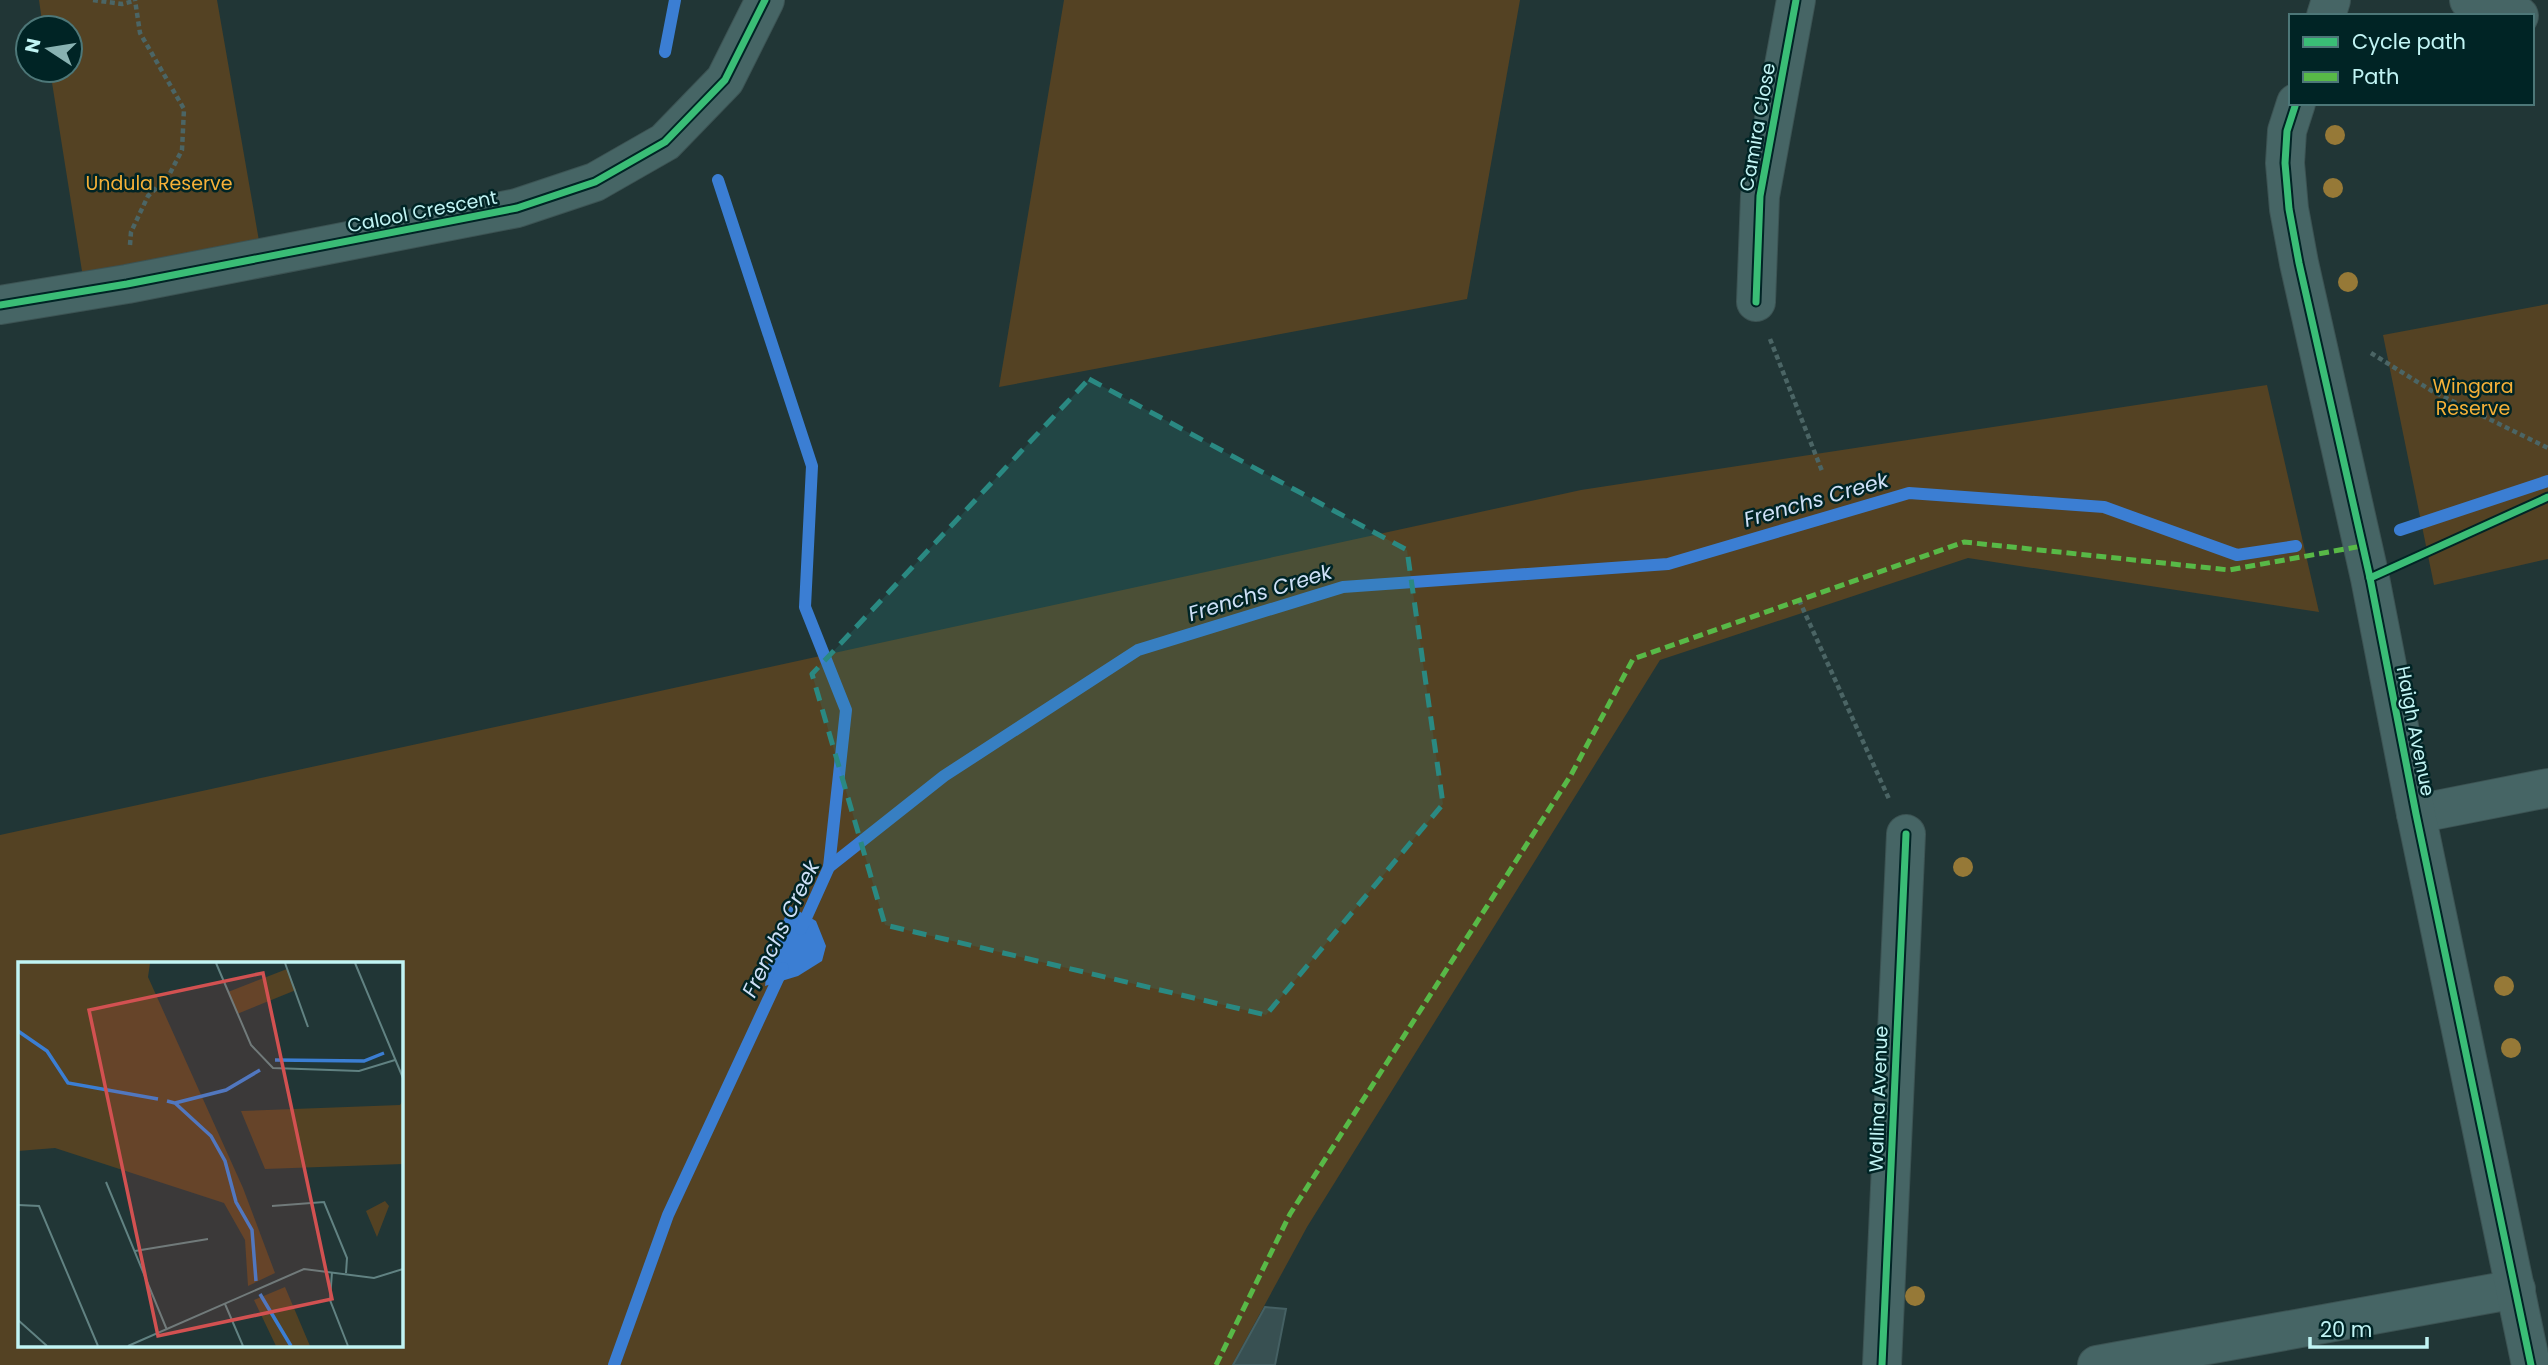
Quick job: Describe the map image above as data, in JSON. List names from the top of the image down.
{
  "streets": {
    "street": [
      "Camira Close",
      "Calool Crescent",
      "Haigh Avenue",
      "Wallina Avenue"
    ]
  },
  "water": ["Frenchs Creek"],
  "parks": ["Undula Reserve", "Wingara Reserve"],
  "legend": ["Cycle path", "Path"],
  "scale_bar": "20 m",
  "north": "left"
}
